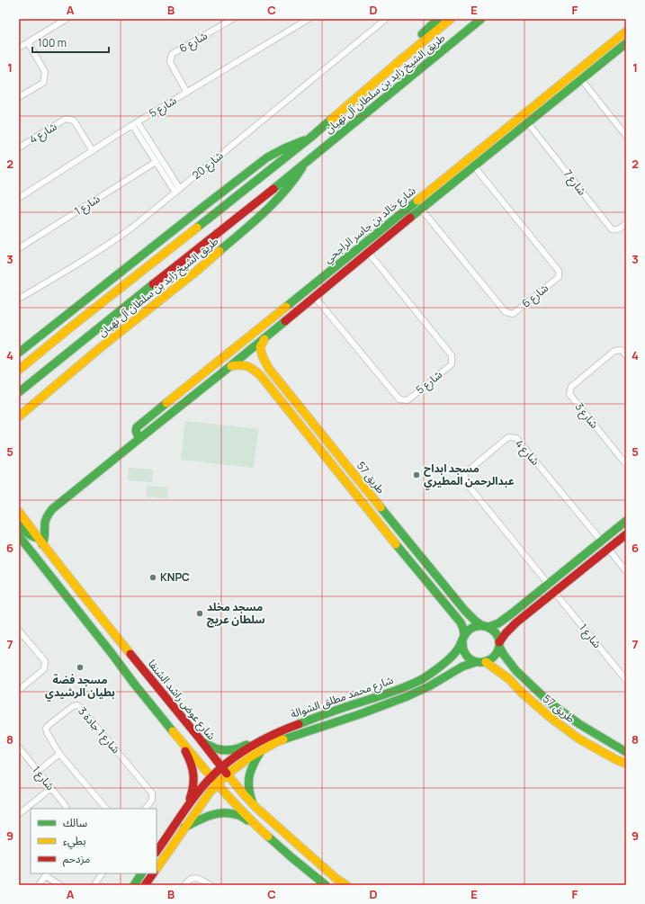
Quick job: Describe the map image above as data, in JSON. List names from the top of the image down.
{
  "streets": {
    "main road": [
      "طريق الشيخ زايد بن سلطان آل نهيان",
      "شارع خالد بن جاسر الراجحي",
      "طريق 57",
      "شارع محمد مطلق الشوالة",
      "شارع عوض راشد الشنفا"
    ],
    "street": [
      "شارع 6",
      "شارع 5",
      "شارع 4",
      "شارع 20",
      "شارع 7",
      "شارع 1",
      "شارع 3",
      "شارع 1 جادة 3"
    ]
  },
  "crossings": [
    ["شارع 6", "شارع 5"],
    ["شارع 6", "شارع خالد بن جاسر الراجحي"],
    ["شارع 5", "شارع 4"],
    ["شارع 5", "شارع خالد بن جاسر الراجحي"],
    ["شارع 7", "شارع خالد بن جاسر الراجحي"],
    ["شارع خالد بن جاسر الراجحي", "طريق 57"],
    ["شارع خالد بن جاسر الراجحي", "شارع عوض راشد الشنفا"],
    ["طريق 57", "شارع محمد مطلق الشوالة"],
    ["شارع محمد مطلق الشوالة", "شارع عوض راشد الشنفا"]
  ],
  "places": [
    "مسجد ابداح عبدالرحمن المطيري",
    "KNPC",
    "مسجد مخلد سلطان عريج",
    "مسجد فضة بطيان الرشيدي"
  ],
  "legend": ["سالك", "بطيء", "مزدحم"],
  "scale_bar": "100 m",
  "grid": {
    "columns": [
      "A",
      "B",
      "C",
      "D",
      "E",
      "F"
    ],
    "rows": [
      "1",
      "2",
      "3",
      "4",
      "5",
      "6",
      "7",
      "8",
      "9"
    ]
  }
}
